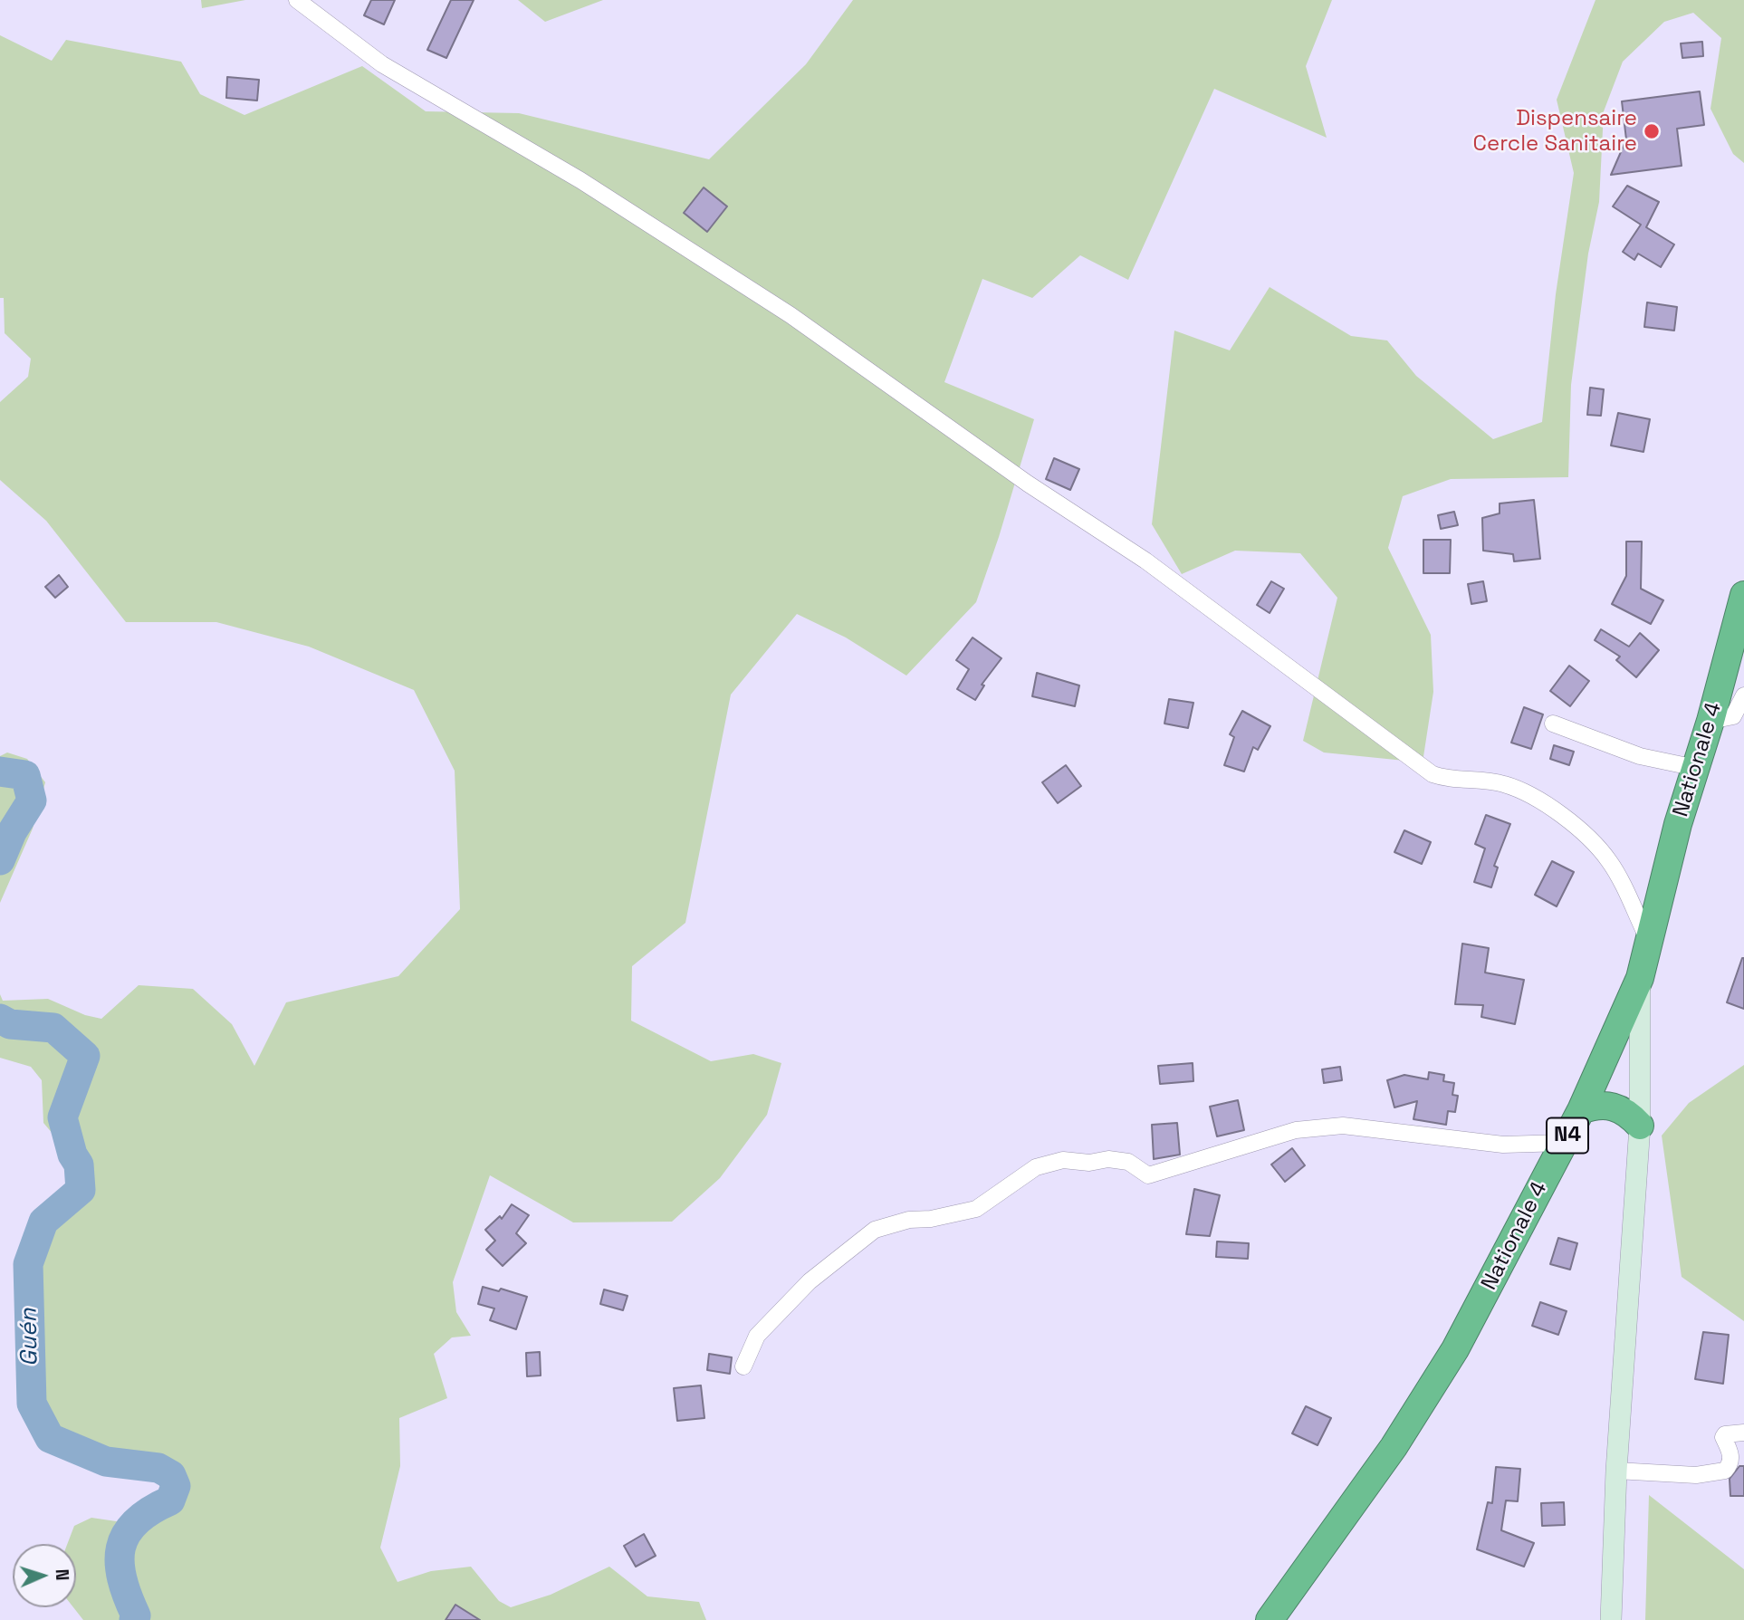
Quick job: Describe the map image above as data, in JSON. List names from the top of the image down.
{
  "streets": {
    "highway": ["Nationale 4", "N4"]
  },
  "water": ["Guén"],
  "places": ["Dispensaire Cercle Sanitaire"],
  "north": "right"
}
